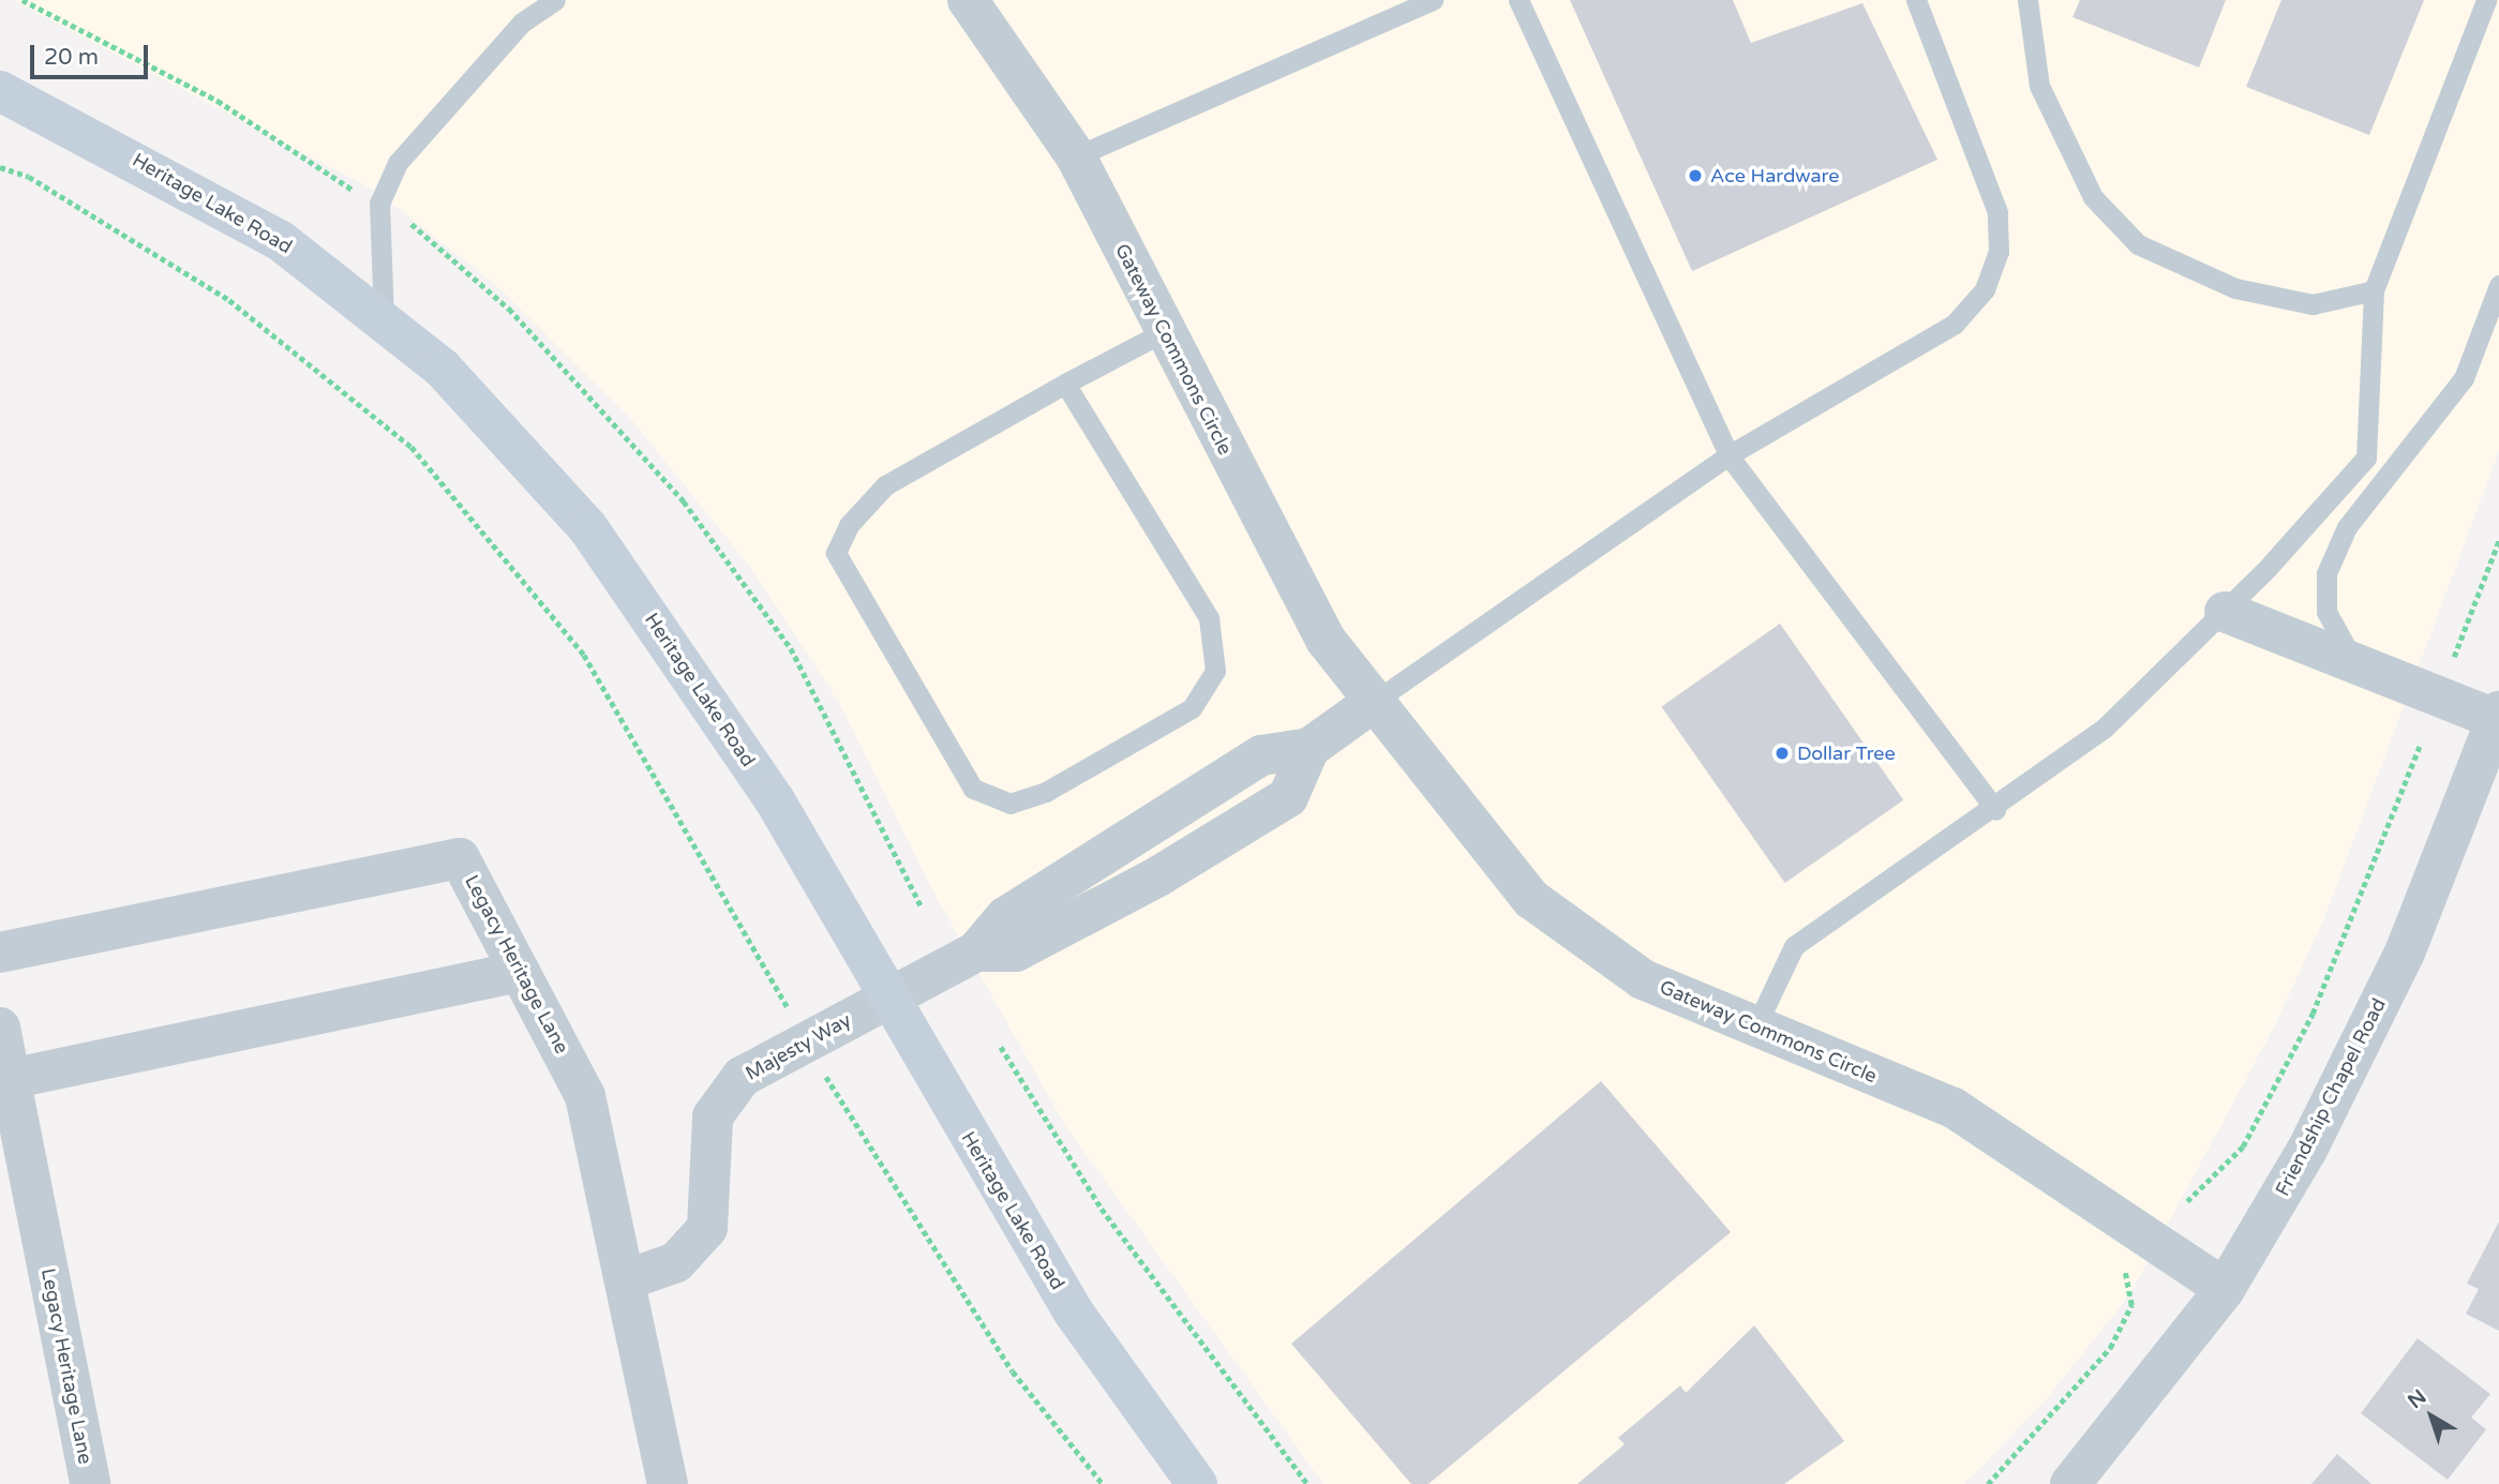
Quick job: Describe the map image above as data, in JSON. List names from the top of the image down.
{
  "streets": {
    "main road": ["Heritage Lake Road"],
    "street": [
      "Gateway Commons Circle",
      "Legacy Heritage Lane",
      "Majesty Way",
      "Friendship Chapel Road"
    ]
  },
  "crossings": [
    ["Heritage Lake Road", "Majesty Way"],
    ["Gateway Commons Circle", "Friendship Chapel Road"],
    ["Legacy Heritage Lane", "Majesty Way"]
  ],
  "places": ["Ace Hardware", "Dollar Tree"],
  "scale_bar": "20 m",
  "north": "top left"
}
